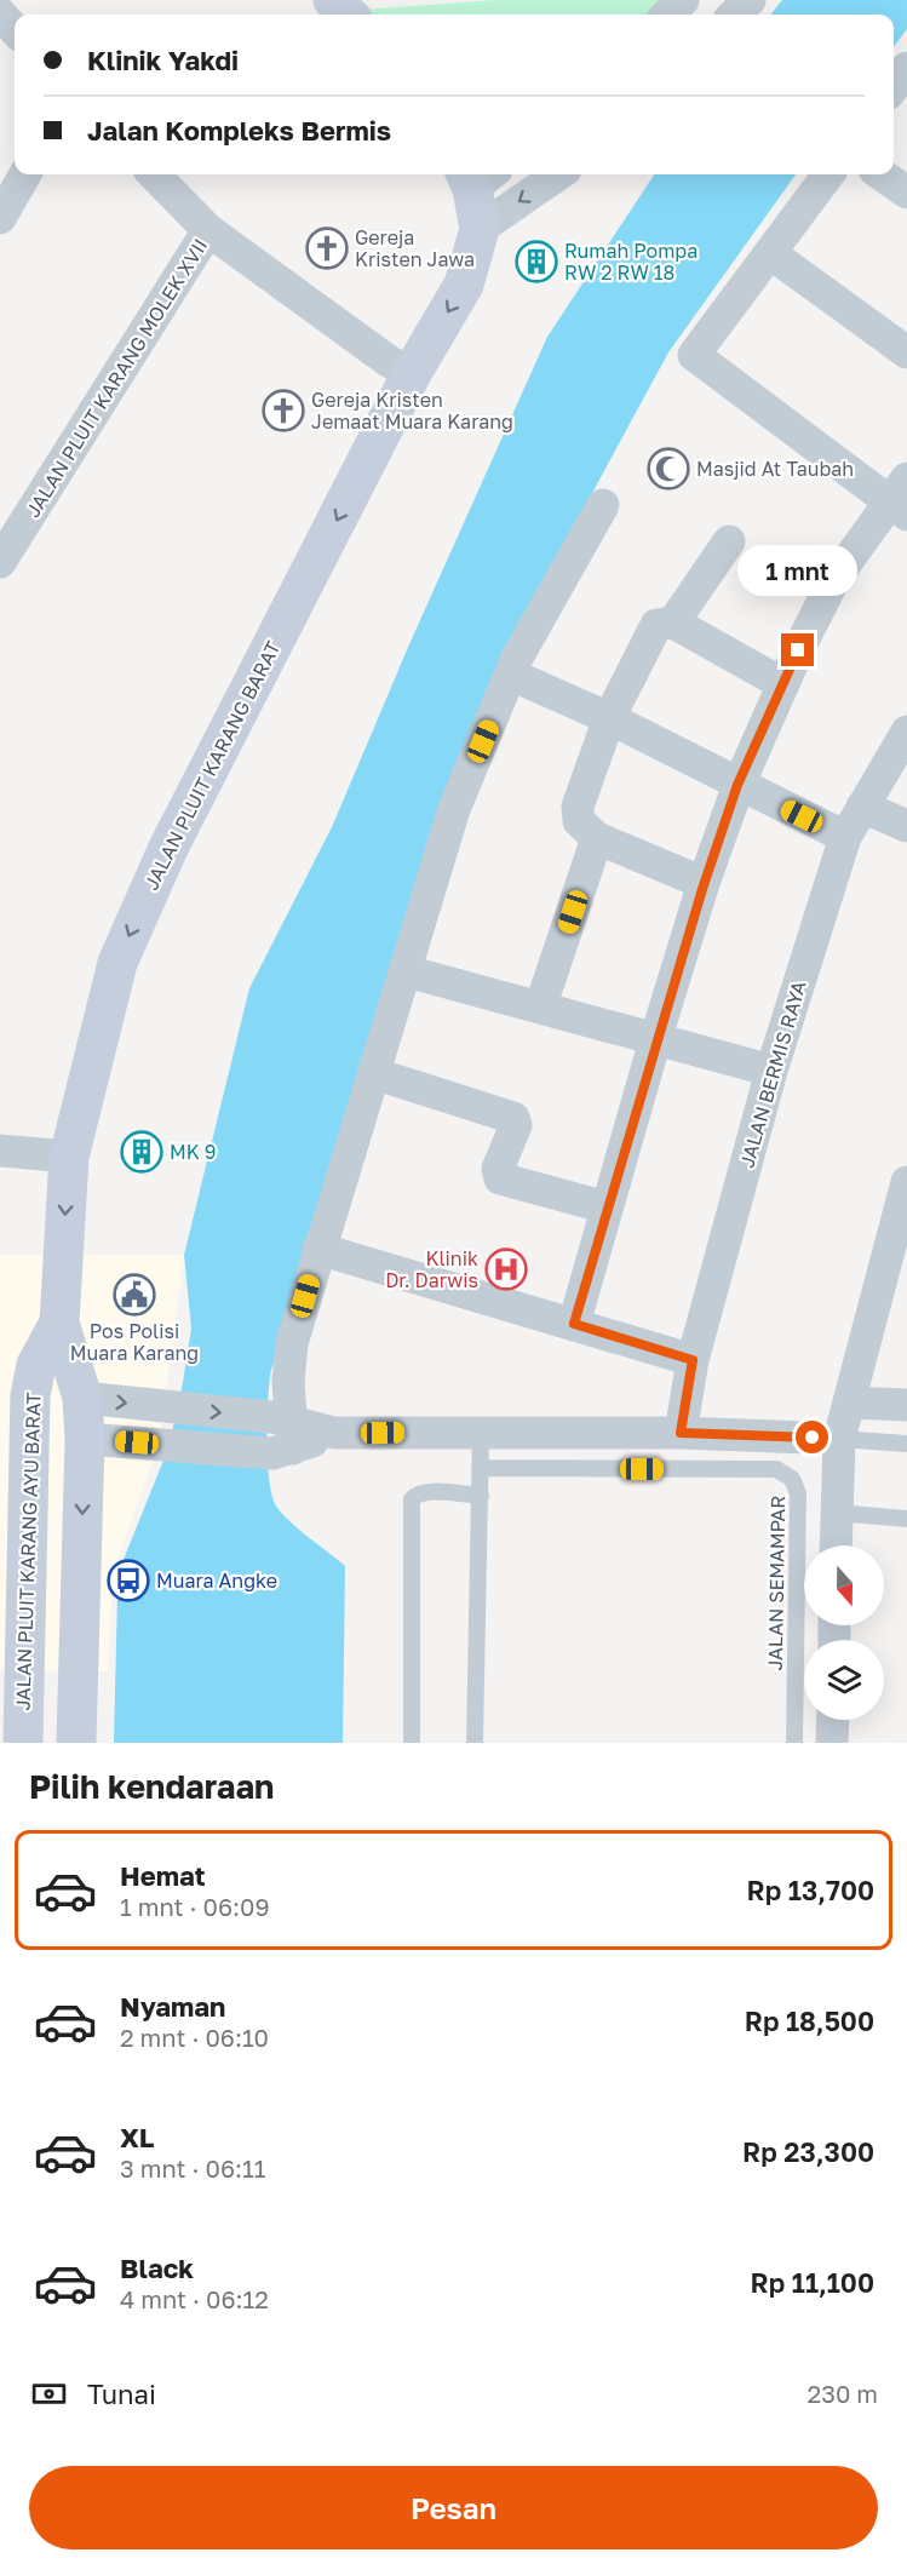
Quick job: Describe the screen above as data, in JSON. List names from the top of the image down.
{
  "streets": {
    "street": [
      "JALAN PLUIT KARANG MOLEK XVII",
      "JALAN PLUIT KARANG BARAT",
      "JALAN BERMIS RAYA",
      "JALAN PLUIT KARANG AYU BARAT"
    ],
    "lane": ["JALAN SEMAMPAR"]
  },
  "crossings": [
    ["JALAN PLUIT KARANG BARAT", "JALAN PLUIT KARANG AYU BARAT"]
  ],
  "places": {
    "church": ["Gereja Kristen Jawa", "Gereja Kristen Jemaat Muara Karang"],
    "building": ["Rumah Pompa RW 2 RW 18", "MK 9"],
    "mosque": ["Masjid At Taubah"],
    "hospital": ["Klinik Dr. Darwis"],
    "public building": ["Pos Polisi Muara Karang"],
    "bus stop": ["Muara Angke"]
  },
  "north": "bottom",
  "page": {
    "banner": ["Klinik Yakdi", "Jalan Kompleks Bermis"],
    "bubble": "1 mnt",
    "heading": "Pilih kendaraan",
    "list": [
      {
        "name": "Hemat",
        "note": "1 mnt · 06:09",
        "value": "Rp 13,700"
      },
      {
        "name": "Nyaman",
        "note": "2 mnt · 06:10",
        "value": "Rp 18,500"
      },
      {
        "name": "XL",
        "note": "3 mnt · 06:11",
        "value": "Rp 23,300"
      },
      {
        "name": "Black",
        "note": "4 mnt · 06:12",
        "value": "Rp 11,100"
      }
    ],
    "pay": ["Tunai", "230 m"],
    "buttons": "Pesan"
  }
}
